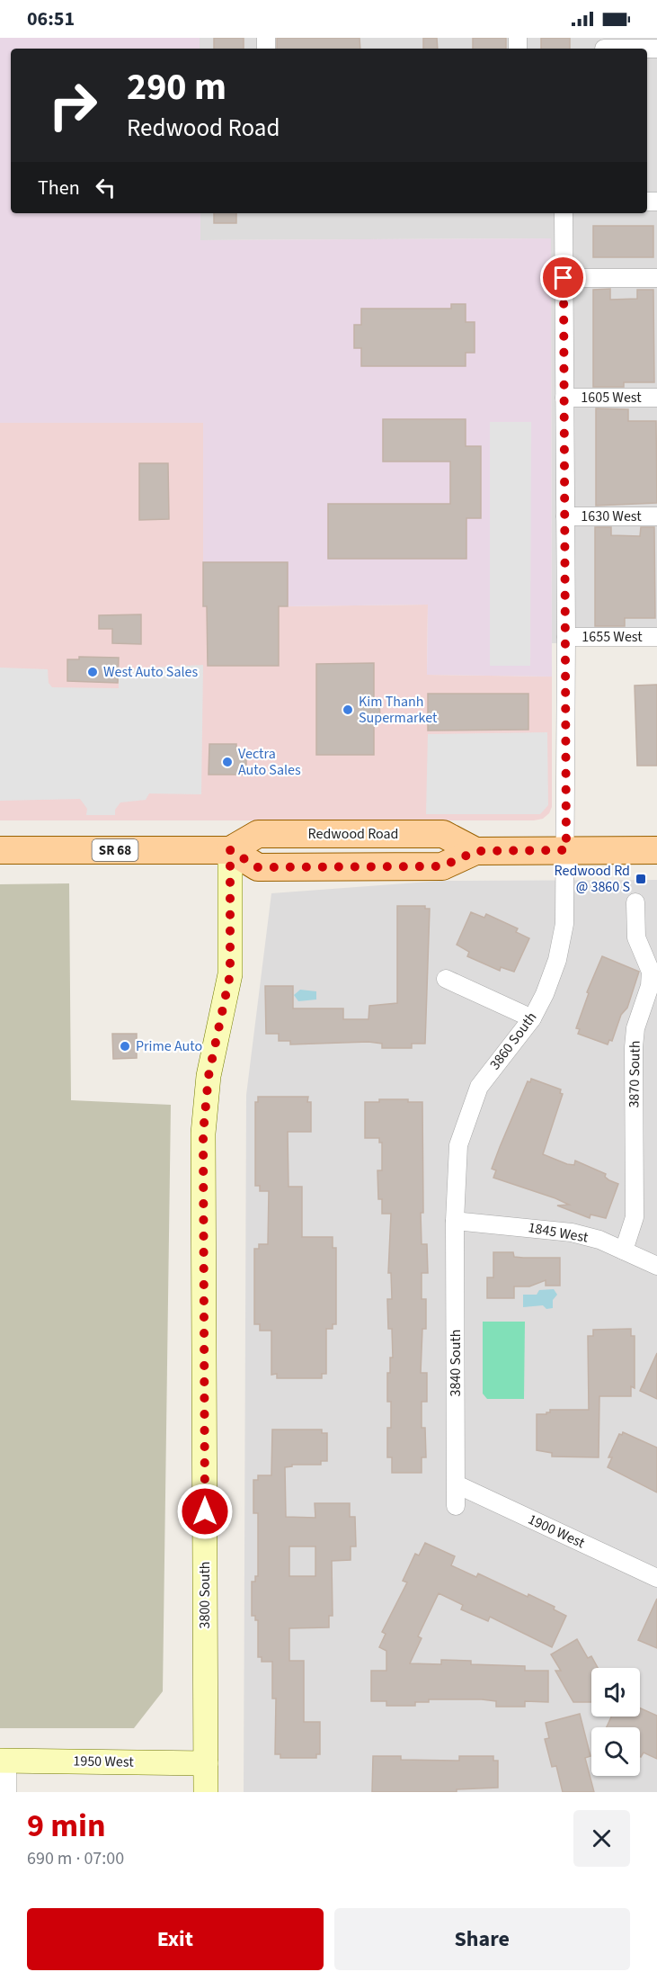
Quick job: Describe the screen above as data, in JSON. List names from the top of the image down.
{
  "streets": {
    "main road": ["Redwood Road", "SR 68"],
    "street": [
      "1605 West",
      "1630 West",
      "1655 West",
      "3860 South",
      "3870 South",
      "1845 West",
      "3840 South",
      "1900 West",
      "3800 South",
      "1950 West"
    ]
  },
  "crossings": [
    ["1605 West", "3860 South"],
    ["1630 West", "3860 South"],
    ["1655 West", "3860 South"],
    ["Redwood Road", "SR 68"],
    ["Redwood Road", "3860 South"],
    ["Redwood Road", "3800 South"],
    ["SR 68", "3800 South"],
    ["3860 South", "1845 West"],
    ["3860 South", "3840 South"],
    ["3870 South", "1845 West"],
    ["1845 West", "3840 South"],
    ["3840 South", "1900 West"],
    ["3800 South", "1950 West"]
  ],
  "places": {
    "other": [
      "West Auto Sales",
      "Kim Thanh Supermarket",
      "Vectra Auto Sales",
      "Prime Auto"
    ],
    "transit": ["Redwood Rd @ 3860 S"]
  },
  "page": {
    "status": "06:51",
    "turn": ["290 m", "Redwood Road"],
    "then": "Then",
    "heading": ["9 min", "690 m · 07:00"],
    "buttons": ["Exit", "Share"]
  }
}
